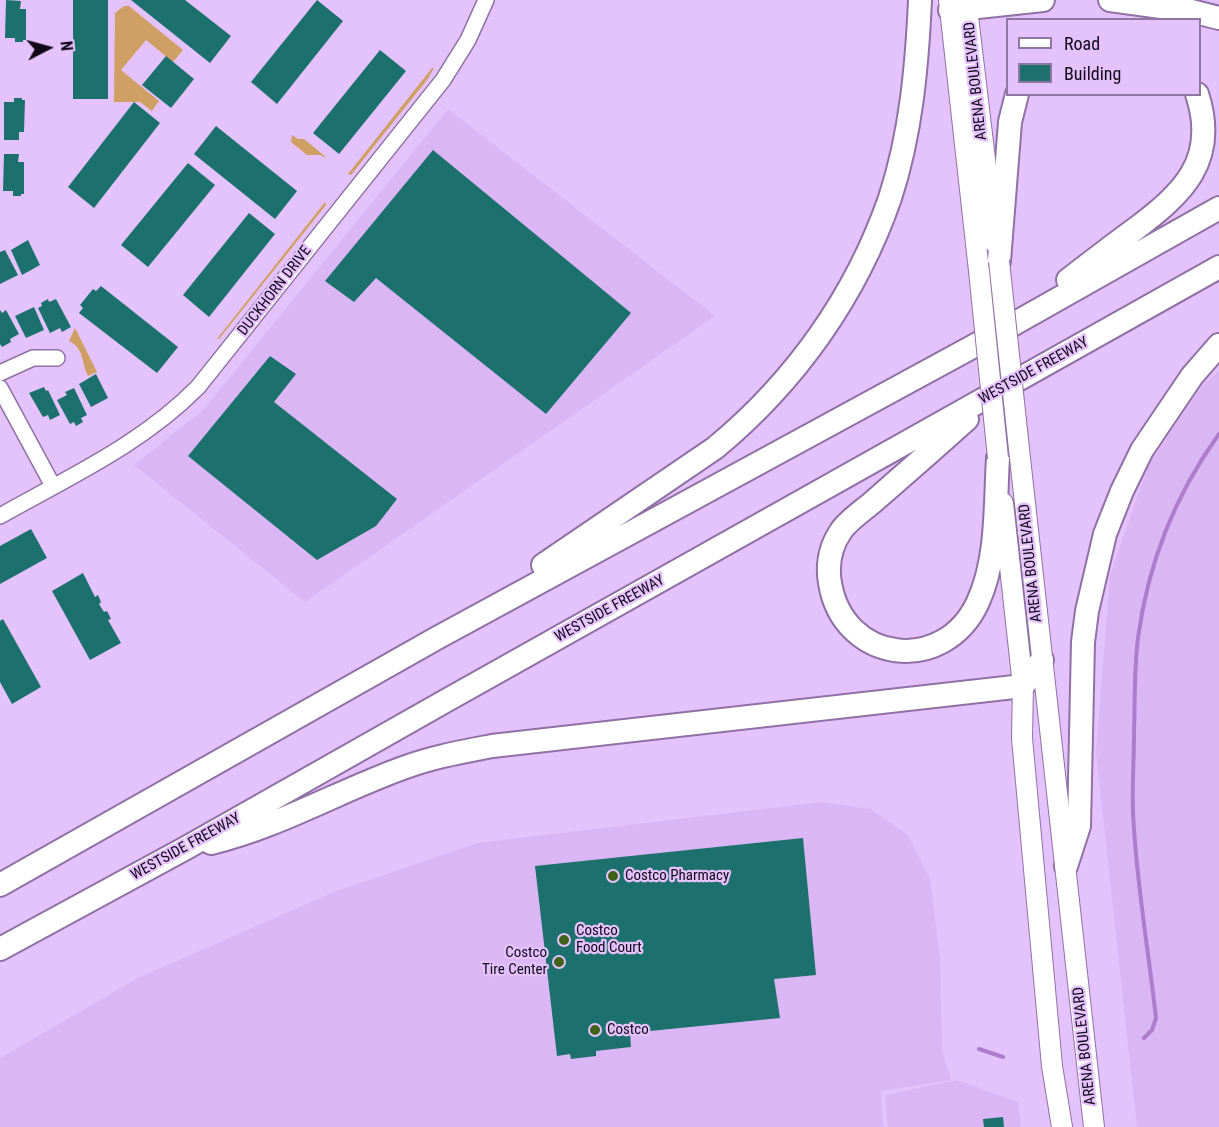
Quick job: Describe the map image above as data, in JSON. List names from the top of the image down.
{
  "streets": {
    "highway": ["WESTSIDE FREEWAY"],
    "main road": ["ARENA BOULEVARD"],
    "street": ["DUCKHORN DRIVE"]
  },
  "places": [
    "Costco Pharmacy",
    "Costco Food Court",
    "Costco Tire Center",
    "Costco"
  ],
  "legend": ["Road", "Building"],
  "north": "right"
}
